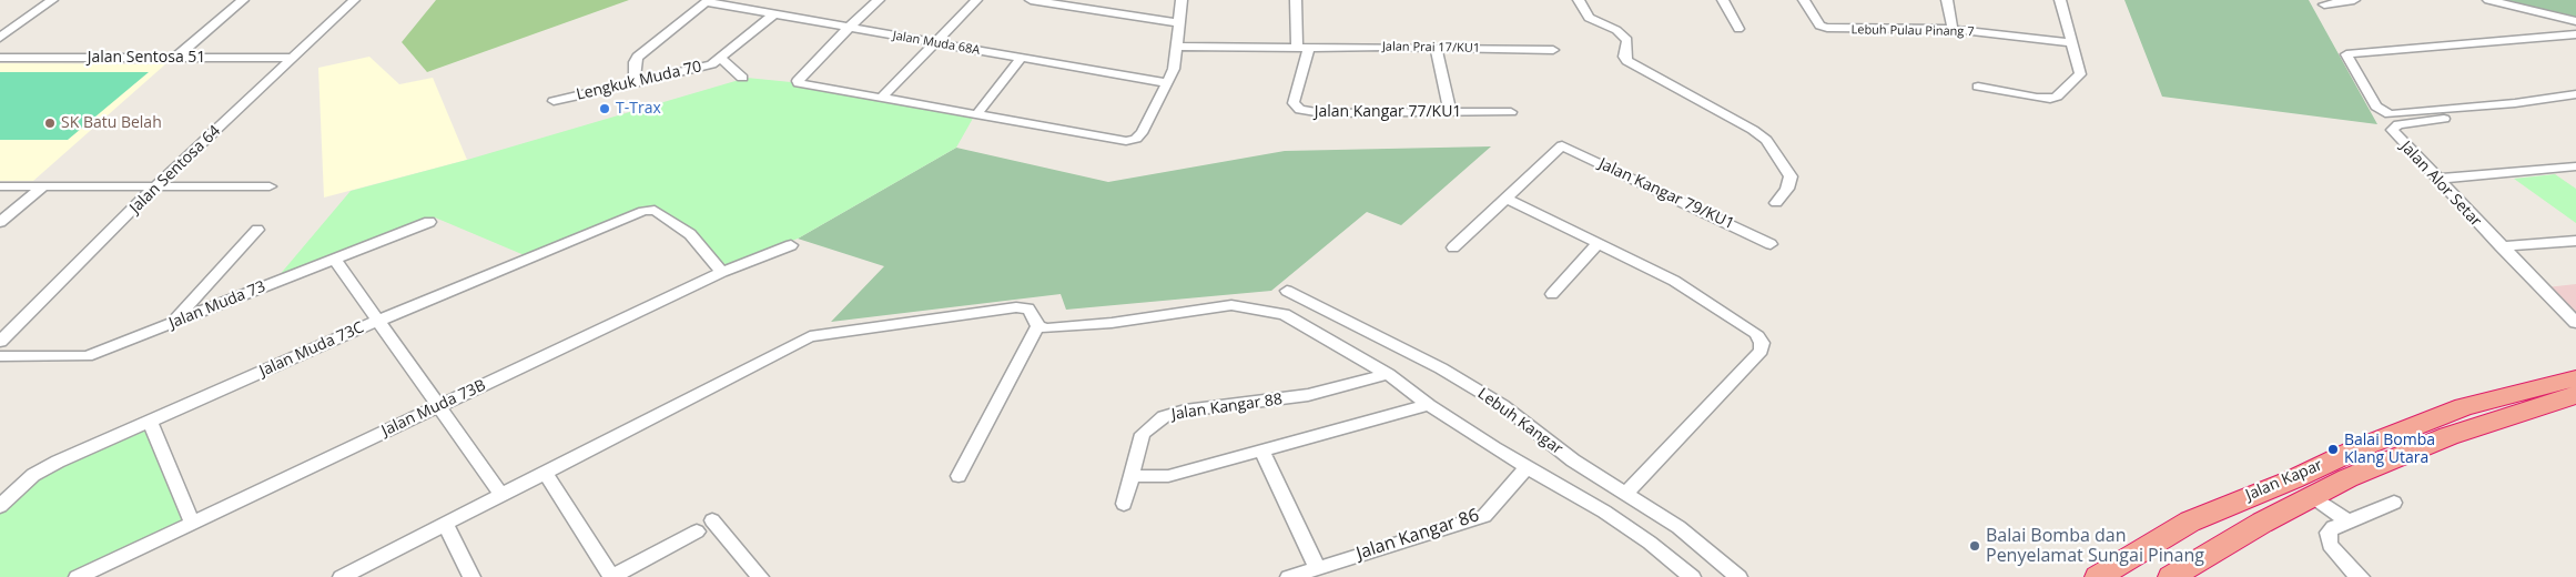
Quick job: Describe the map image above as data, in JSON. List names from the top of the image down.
{
  "streets": {
    "highway": ["Jalan Kapar"],
    "street": [
      "Lebuh Pulau Pinang 7",
      "Jalan Muda 68A",
      "Jalan Prai 17/KU1",
      "Jalan Sentosa 51",
      "Lengkuk Muda 70",
      "Jalan Kangar 77/KU1",
      "Jalan Sentosa 64",
      "Jalan Alor Setar",
      "Jalan Kangar 79/KU1",
      "Jalan Muda 73",
      "Jalan Muda 73C",
      "Jalan Kangar 88",
      "Jalan Muda 73B",
      "Lebuh Kangar",
      "Jalan Kangar 86"
    ]
  },
  "crossings": [
    ["Jalan Muda 68A", "Lengkuk Muda 70"],
    ["Jalan Prai 17/KU1", "Jalan Kangar 77/KU1"],
    ["Jalan Sentosa 51", "Jalan Sentosa 64"],
    ["Jalan Muda 73C", "Jalan Muda 73B"]
  ],
  "places": [
    "T-Trax",
    "SK Batu Belah",
    "Balai Bomba Klang Utara",
    "Balai Bomba dan Penyelamat Sungai Pinang"
  ]
}
